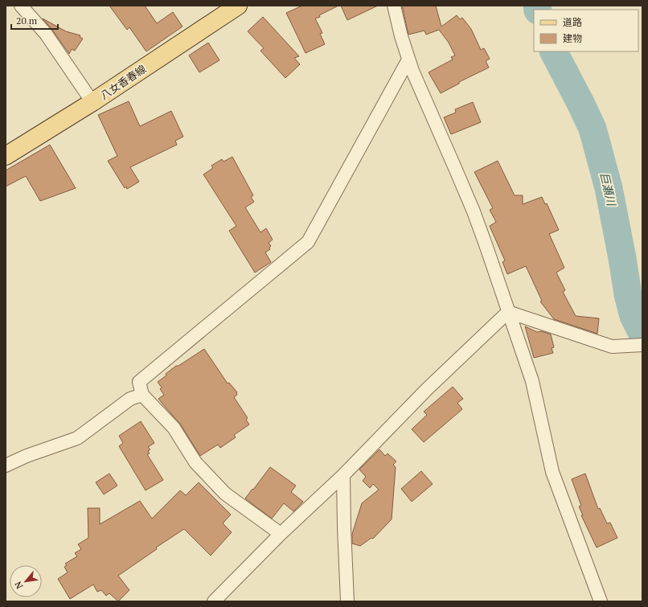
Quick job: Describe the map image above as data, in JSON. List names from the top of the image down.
{
  "streets": {
    "main road": ["八女香春線"]
  },
  "water": ["巨瀬川"],
  "legend": ["道路", "建物"],
  "scale_bar": "20 m",
  "north": "bottom left"
}
